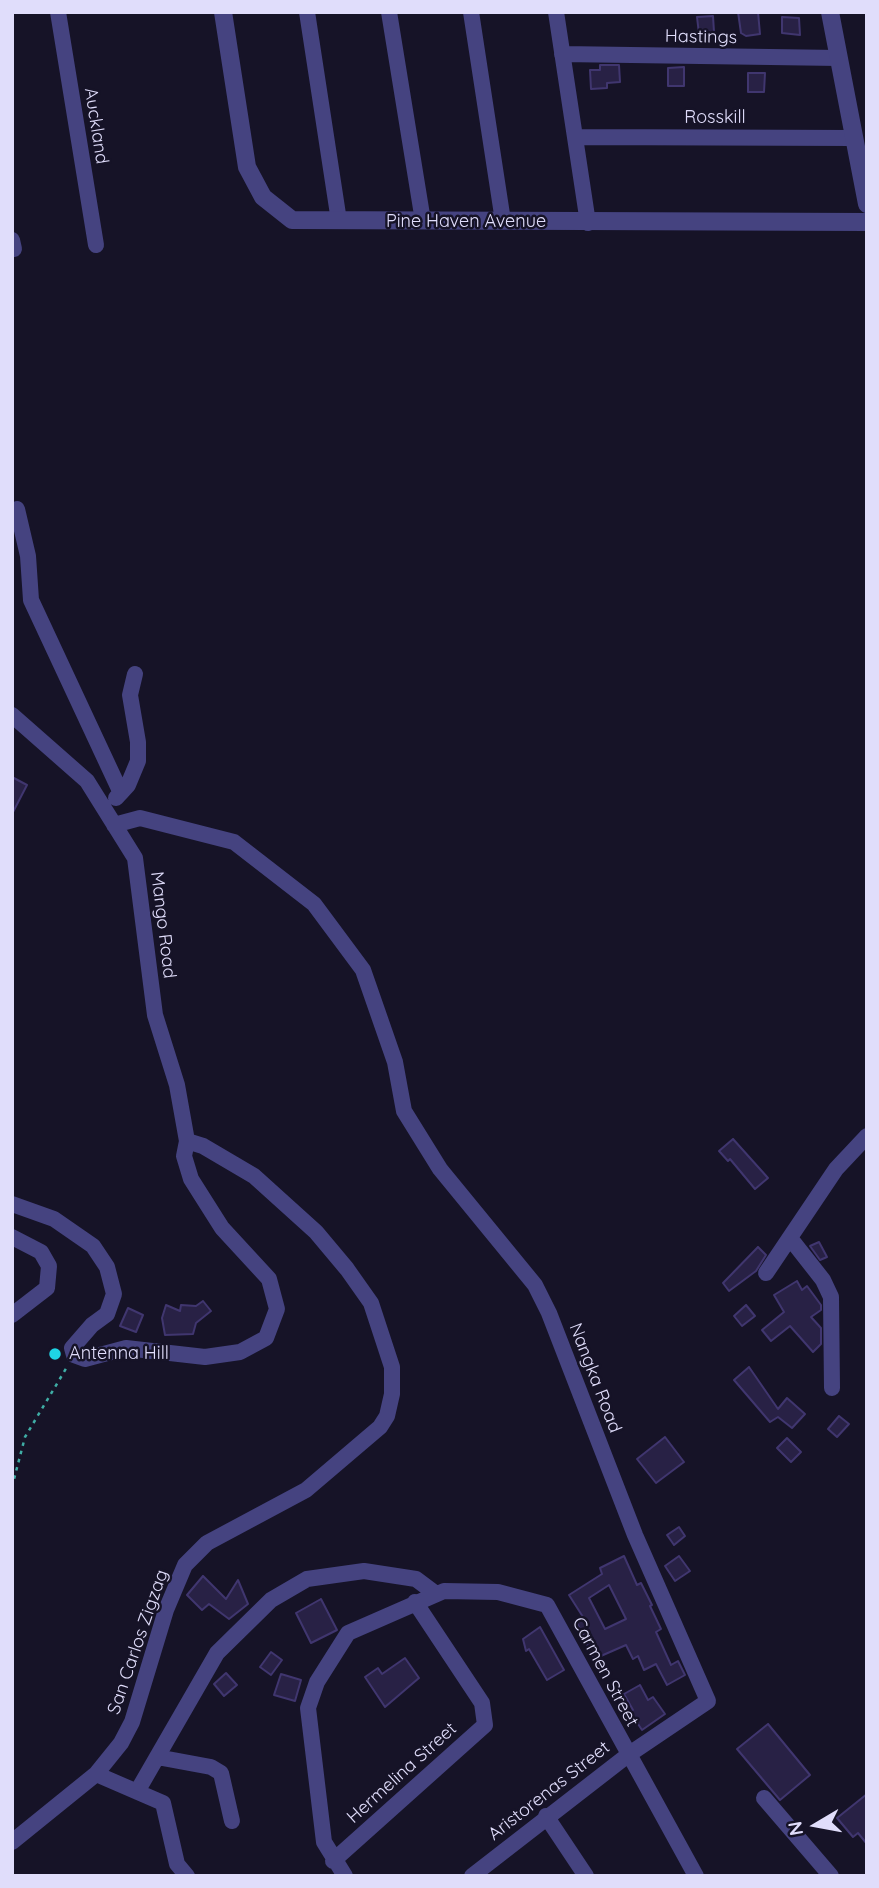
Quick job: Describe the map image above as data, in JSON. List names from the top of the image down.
{
  "streets": {
    "street": [
      "Hastings",
      "Rosskill",
      "Auckland",
      "Pine Haven Avenue",
      "Mango Road",
      "Nangka Road",
      "San Carlos Zigzag",
      "Carmen Street",
      "Hermelina Street",
      "Aristorenas Street"
    ]
  },
  "crossings": [
    ["Mango Road", "Nangka Road"],
    ["Mango Road", "San Carlos Zigzag"],
    ["Nangka Road", "Aristorenas Street"],
    ["Carmen Street", "Hermelina Street"],
    ["Carmen Street", "Aristorenas Street"]
  ],
  "places": ["Antenna Hill"],
  "north": "left"
}
